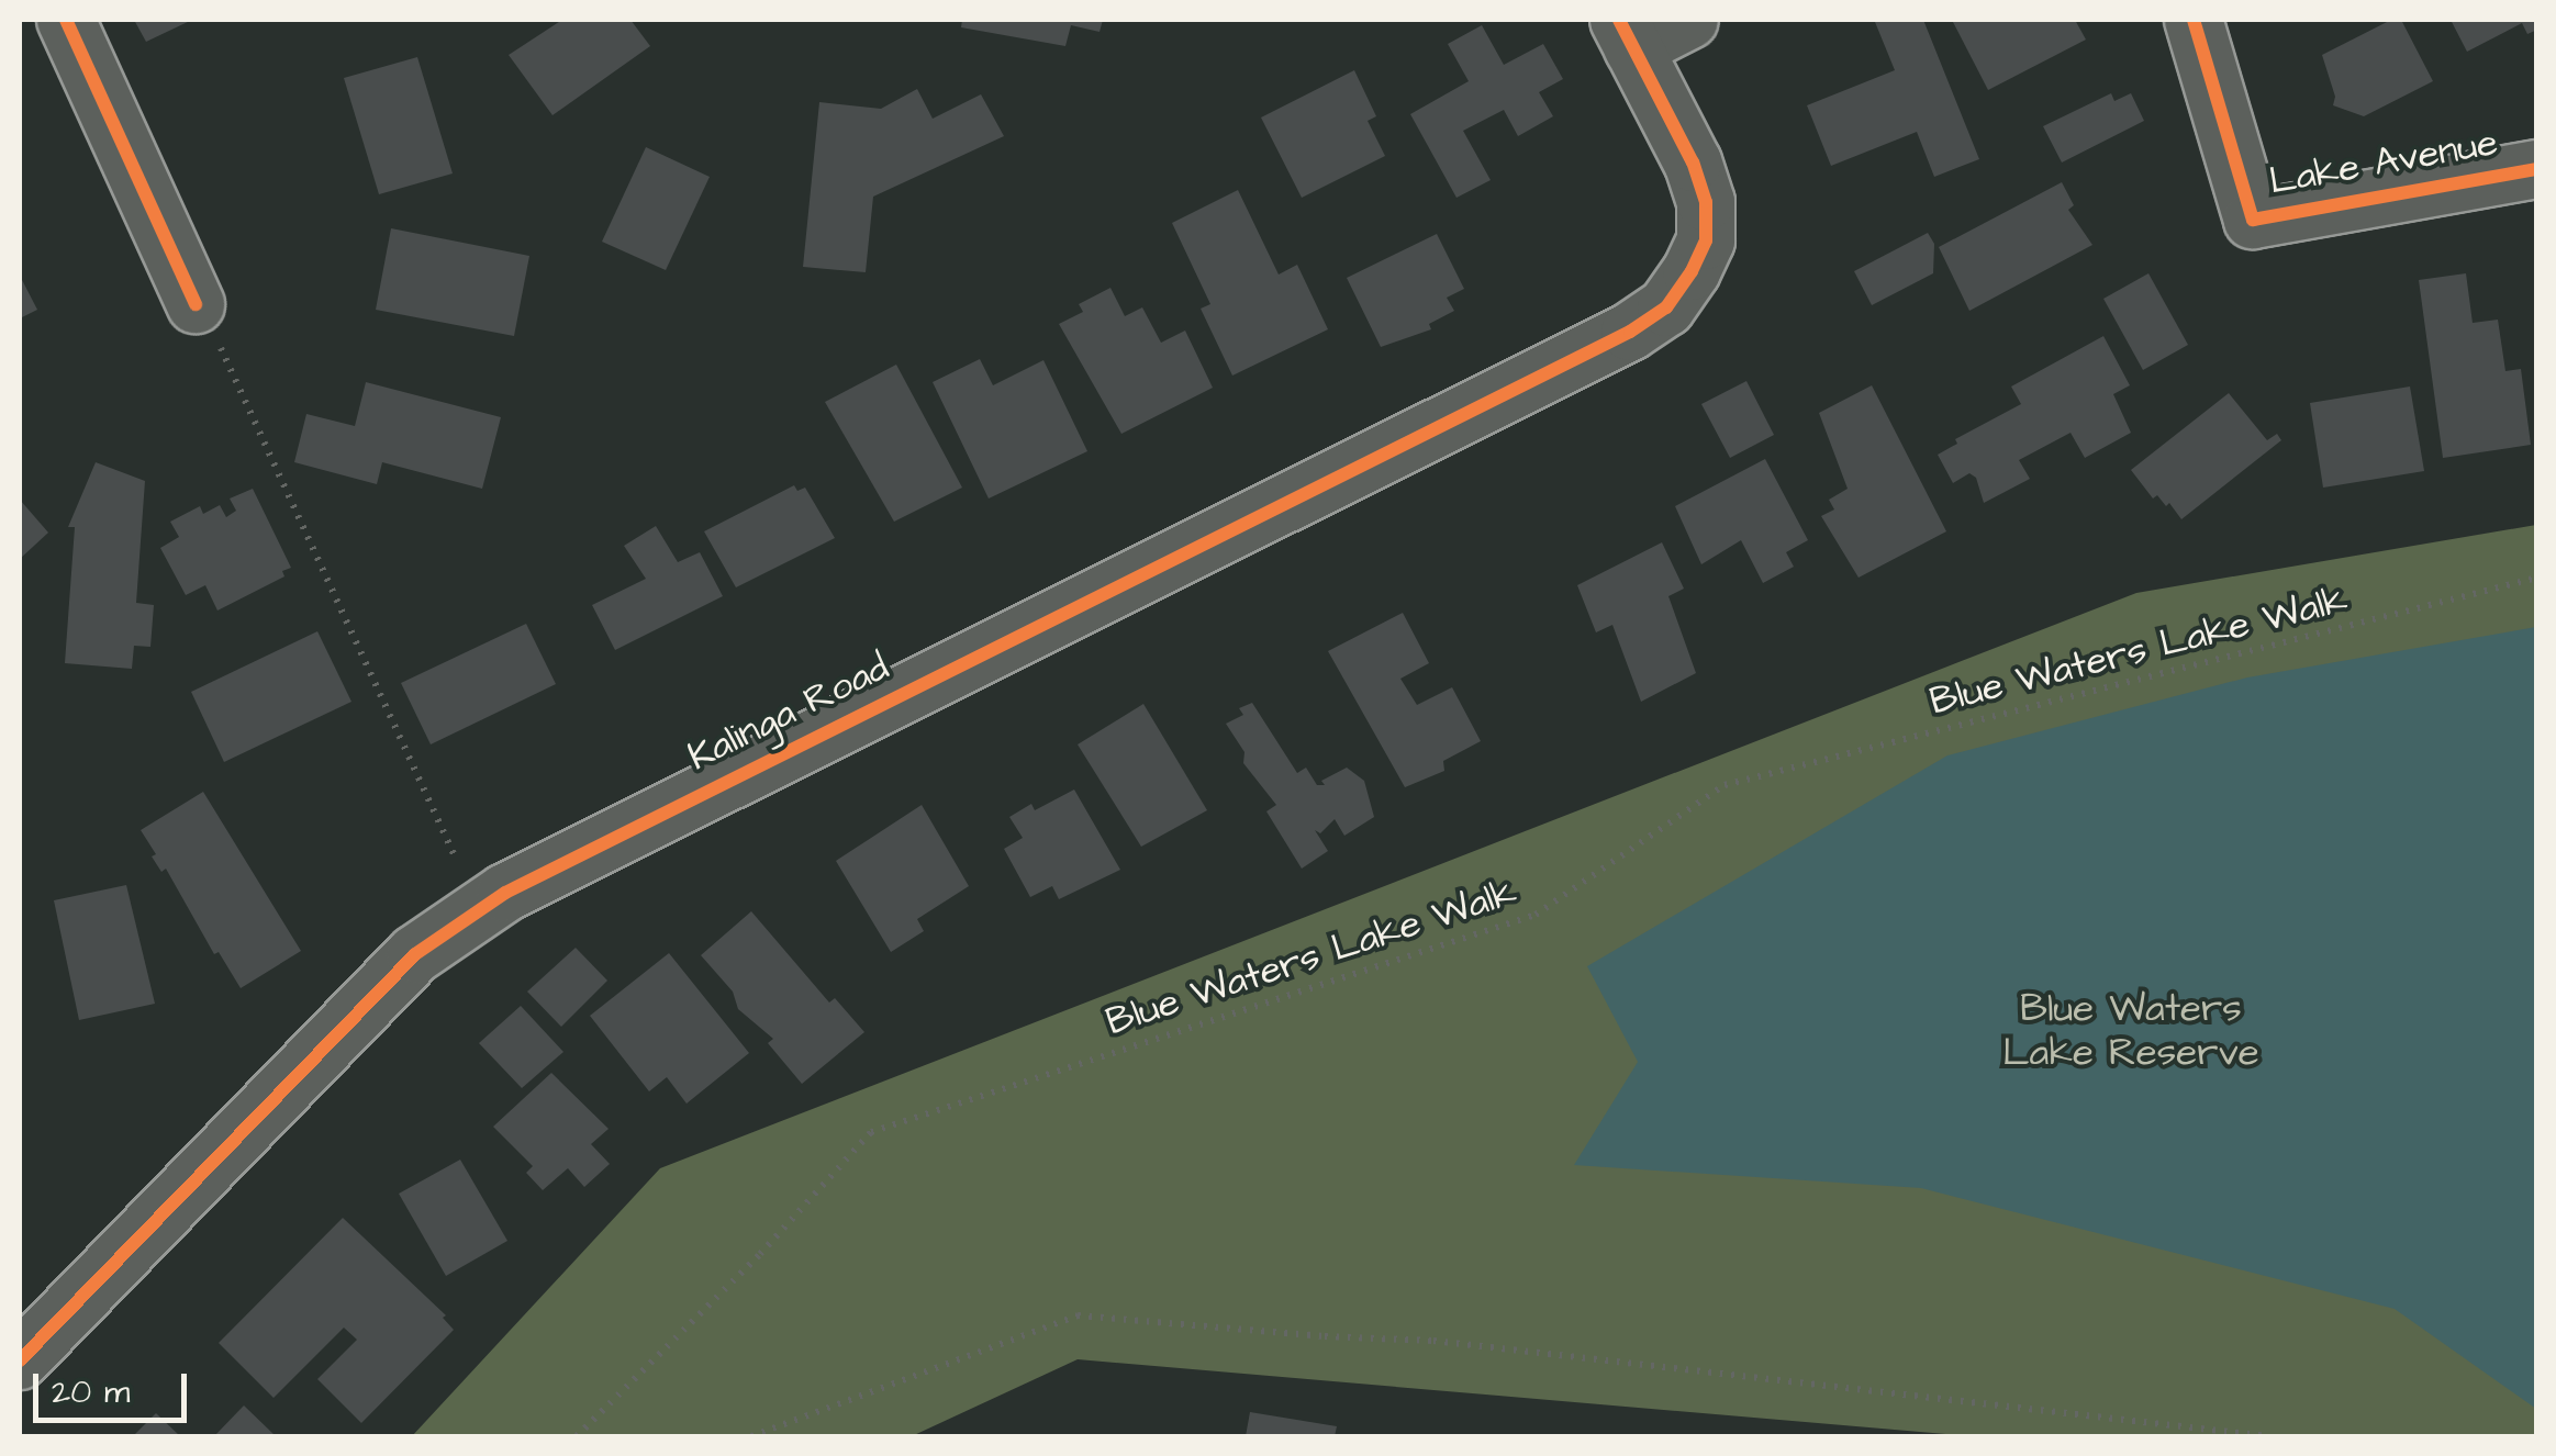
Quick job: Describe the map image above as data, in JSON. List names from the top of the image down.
{
  "streets": {
    "street": ["Lake Avenue", "Kalinga Road"],
    "path": ["Blue Waters Lake Walk"]
  },
  "parks": ["Blue Waters Lake Reserve"],
  "scale_bar": "20 m"
}
